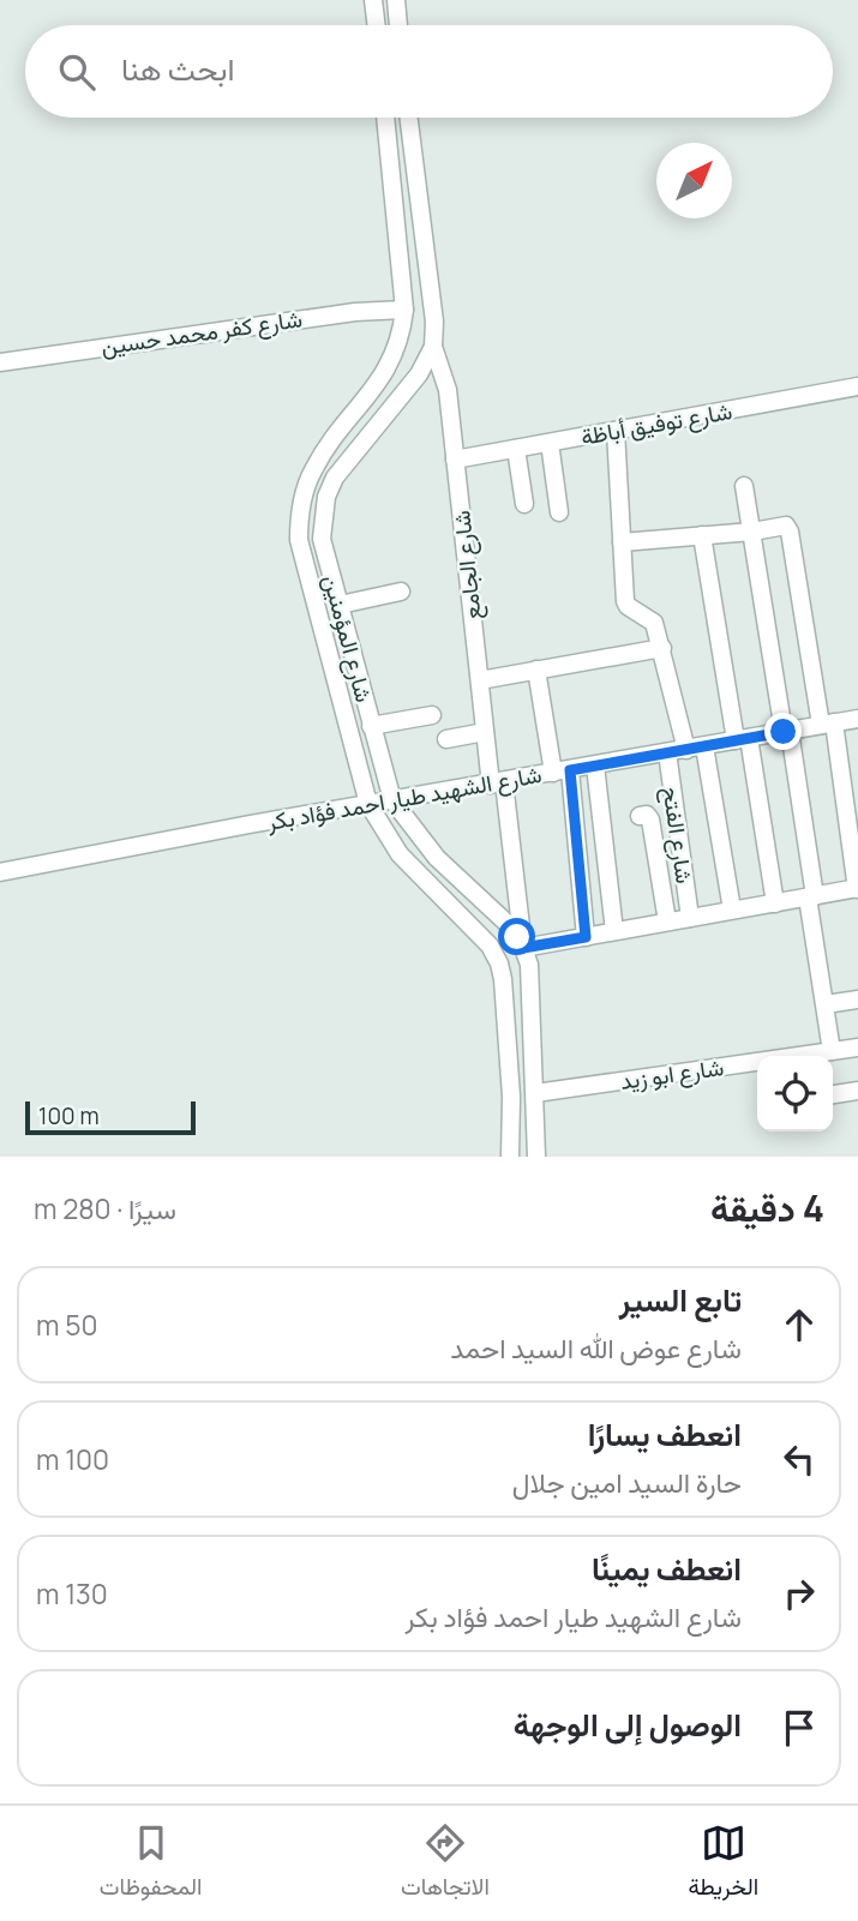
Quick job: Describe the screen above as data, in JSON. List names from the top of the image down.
{
  "streets": {
    "street": [
      "شارع كفر محمد حسين",
      "شارع توفيق أباظة",
      "شارع الجامع",
      "شارع المؤمنين",
      "شارع الشهيد طيار احمد فؤاد بكر",
      "شارع الفتح",
      "شارع ابو زيد"
    ]
  },
  "crossings": [
    ["شارع كفر محمد حسين", "شارع المؤمنين"],
    ["شارع توفيق أباظة", "شارع الجامع"],
    ["شارع الجامع", "شارع المؤمنين"],
    ["شارع الجامع", "شارع الشهيد طيار احمد فؤاد بكر"],
    ["شارع المؤمنين", "شارع الشهيد طيار احمد فؤاد بكر"],
    ["شارع المؤمنين", "شارع ابو زيد"],
    ["شارع الشهيد طيار احمد فؤاد بكر", "شارع الفتح"]
  ],
  "scale_bar": "100 m",
  "north": "top right",
  "page": {
    "search": "ابحث هنا",
    "scale": "100 m",
    "heading": ["4 دقيقة", "سيرًا · 280 m"],
    "list": [
      ["تابع السير", "شارع عوض الله السيد احمد", "50 m"],
      ["انعطف يسارًا", "حارة السيد امين جلال", "100 m"],
      ["انعطف يمينًا", "شارع الشهيد طيار احمد فؤاد بكر", "130 m"],
      "الوصول إلى الوجهة"
    ],
    "nav": ["الخريطة", "الاتجاهات", "المحفوظات"]
  }
}
